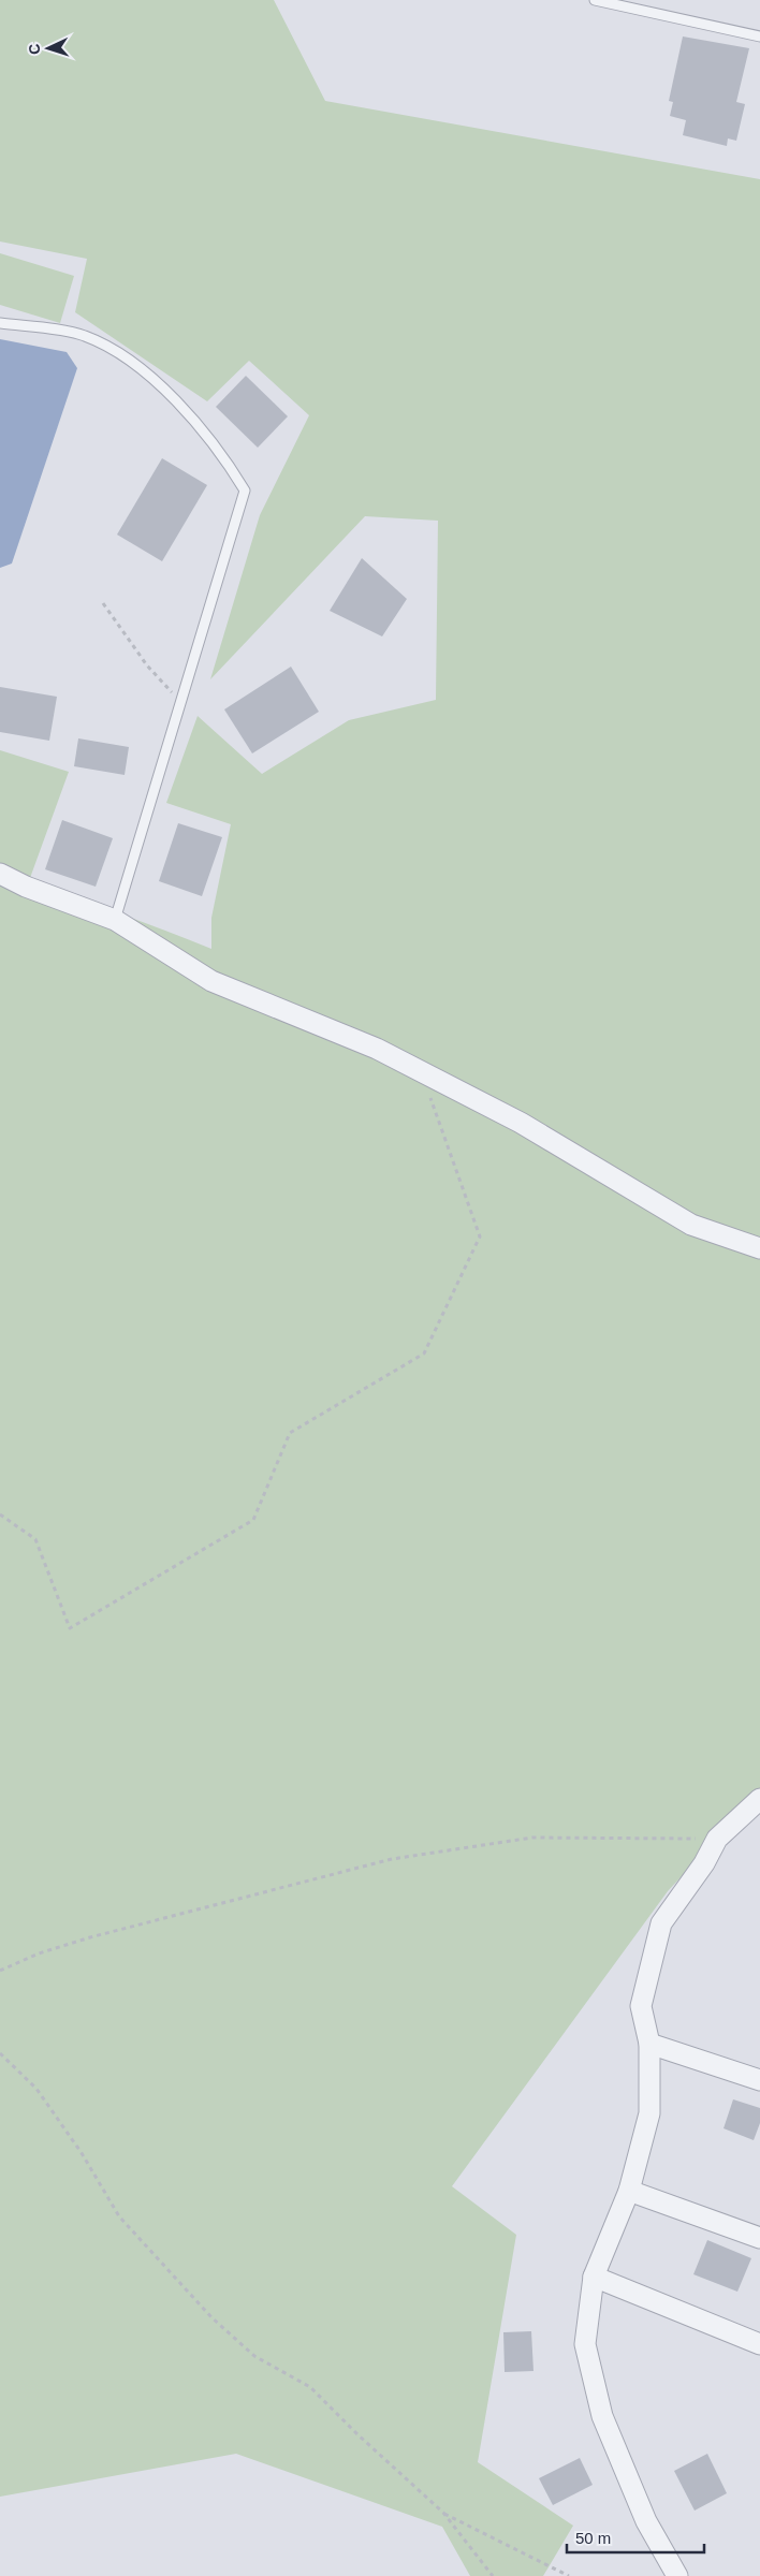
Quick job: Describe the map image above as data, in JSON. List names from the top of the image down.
{
  "scale_bar": "50 m",
  "north": "left"
}
